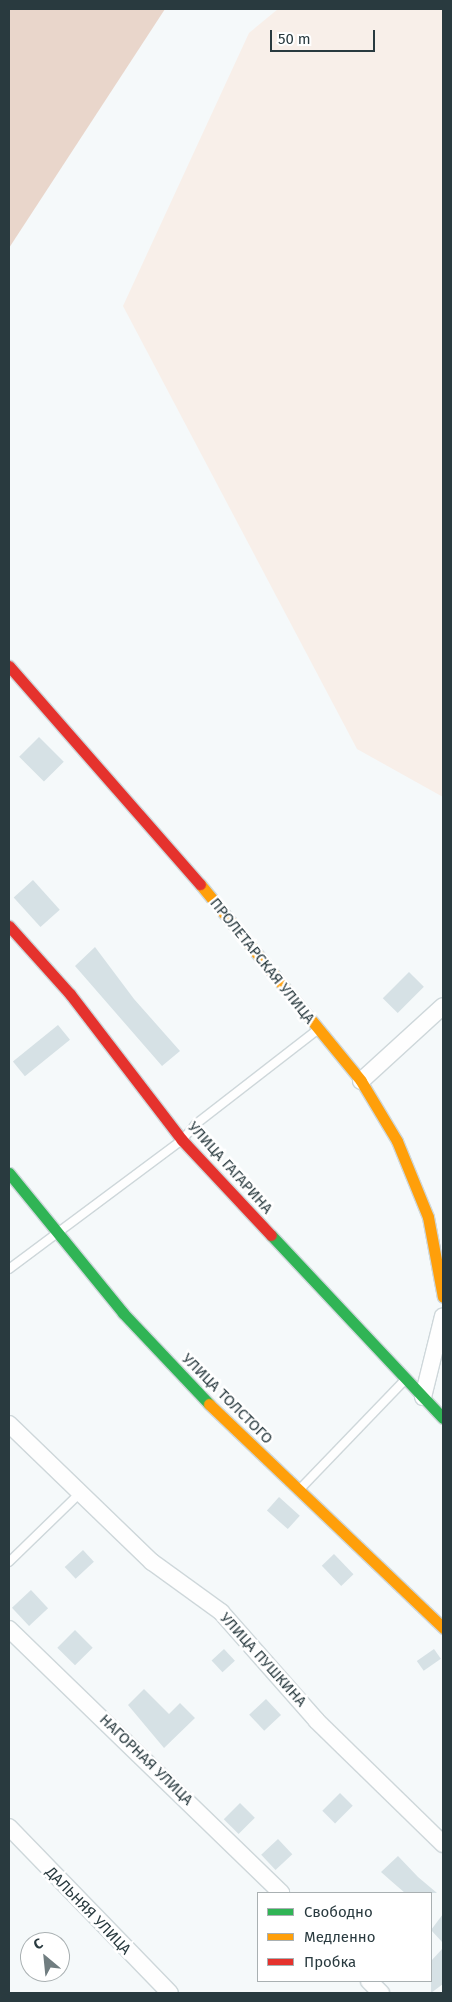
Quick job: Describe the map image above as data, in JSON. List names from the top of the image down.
{
  "streets": {
    "street": [
      "ПРОЛЕТАРСКАЯ УЛИЦА",
      "УЛИЦА ГАГАРИНА",
      "УЛИЦА ТОЛСТОГО",
      "УЛИЦА ПУШКИНА",
      "НАГОРНАЯ УЛИЦА",
      "ДАЛЬНЯЯ УЛИЦА"
    ]
  },
  "legend": ["Свободно", "Медленно", "Пробка"],
  "scale_bar": "50 m",
  "north": "top left"
}
